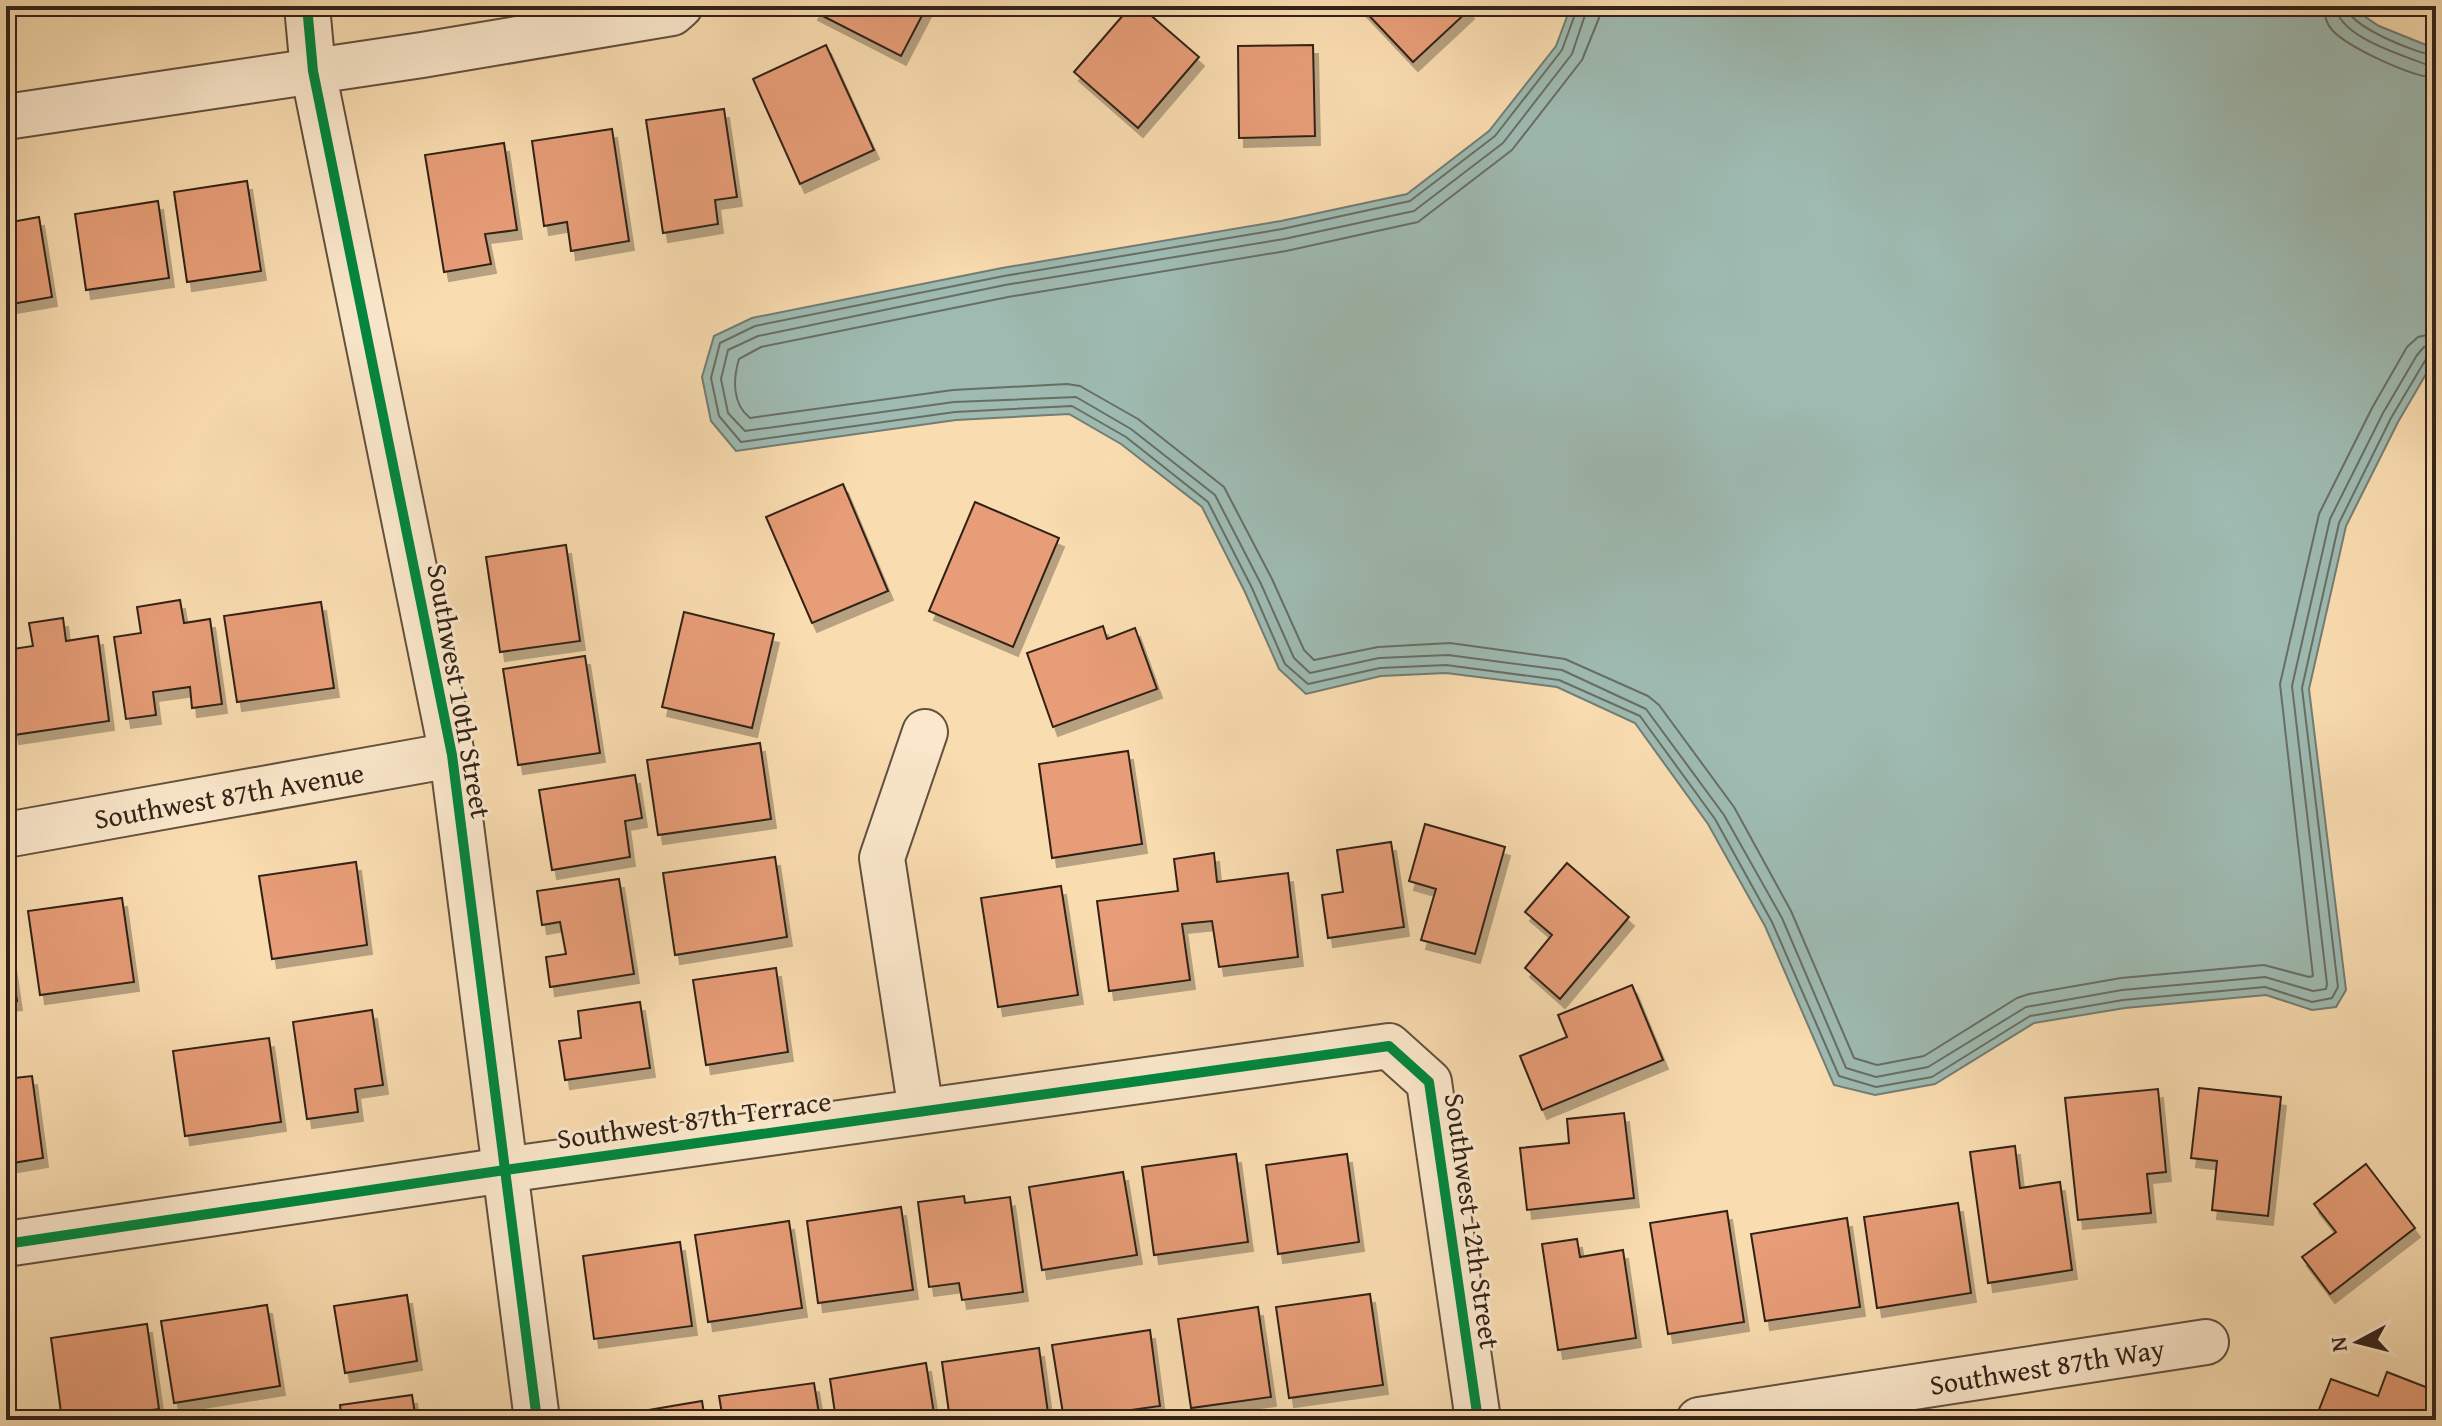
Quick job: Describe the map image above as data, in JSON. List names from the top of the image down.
{
  "streets": {
    "street": [
      "Southwest 10th Street",
      "Southwest 87th Avenue",
      "Southwest 87th Terrace",
      "Southwest 12th Street",
      "Southwest 87th Way"
    ]
  },
  "crossings": [
    ["Southwest 10th Street", "Southwest 87th Avenue"],
    ["Southwest 10th Street", "Southwest 87th Terrace"],
    ["Southwest 87th Terrace", "Southwest 12th Street"]
  ],
  "north": "left"
}
